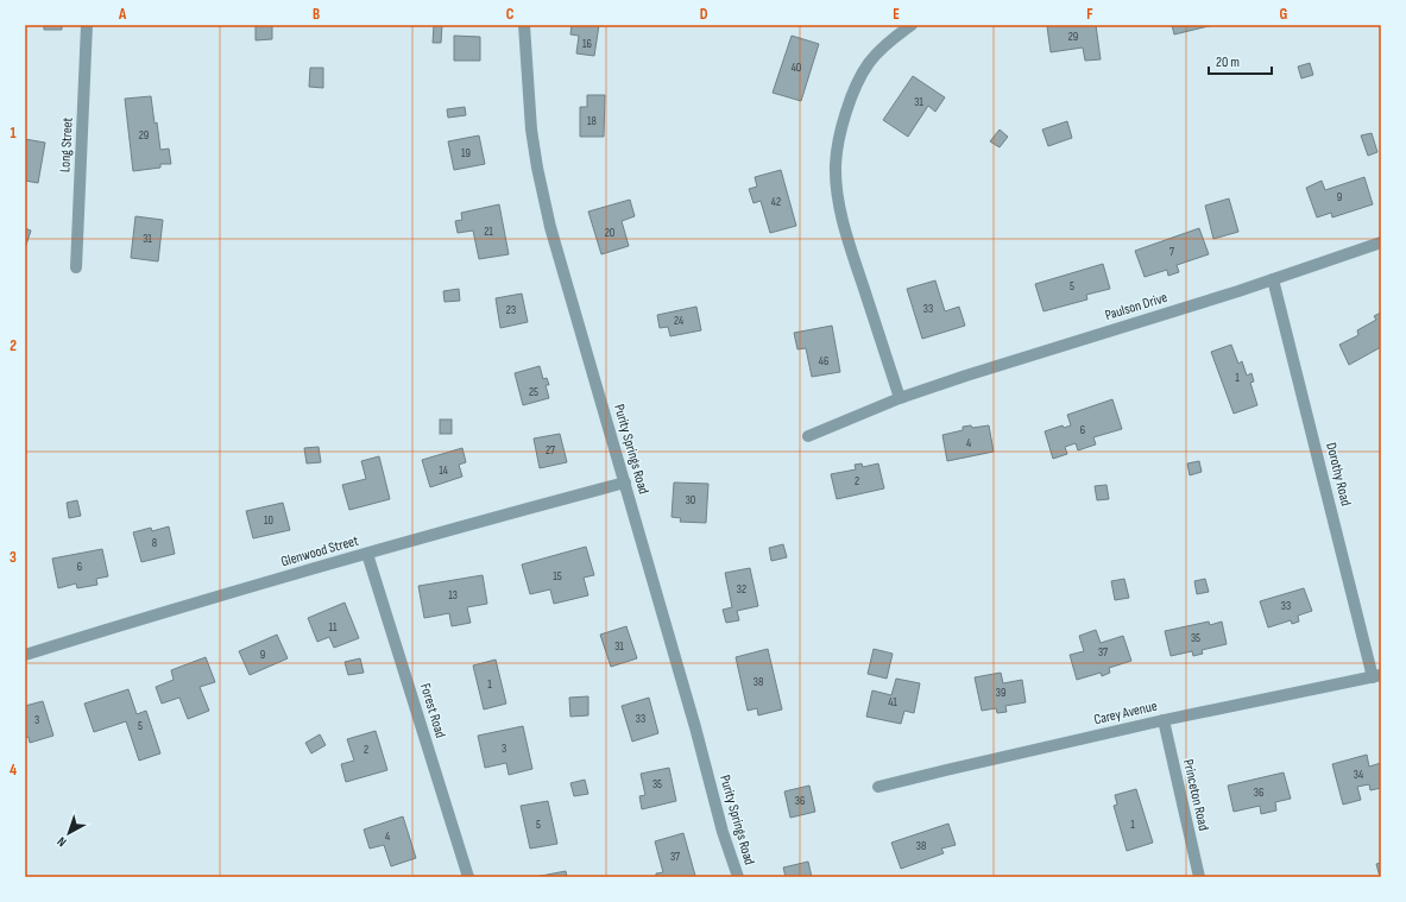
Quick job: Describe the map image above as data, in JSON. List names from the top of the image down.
{
  "streets": {
    "street": [
      "Long Street",
      "Paulson Drive",
      "Purity Springs Road",
      "Dorothy Road",
      "Glenwood Street",
      "Forest Road",
      "Carey Avenue",
      "Princeton Road"
    ]
  },
  "crossings": [
    ["Paulson Drive", "Dorothy Road"],
    ["Purity Springs Road", "Glenwood Street"],
    ["Dorothy Road", "Carey Avenue"],
    ["Glenwood Street", "Forest Road"],
    ["Carey Avenue", "Princeton Road"]
  ],
  "house_numbers": [
    "29",
    "16",
    "40",
    "31",
    "18",
    "29",
    "19",
    "9",
    "42",
    "21",
    "20",
    "31",
    "7",
    "5",
    "33",
    "23",
    "24",
    "46",
    "1",
    "25",
    "6",
    "4",
    "27",
    "14",
    "2",
    "30",
    "10",
    "8",
    "6",
    "15",
    "32",
    "13",
    "33",
    "11",
    "35",
    "31",
    "37",
    "9",
    "38",
    "1",
    "39",
    "41",
    "33",
    "3",
    "5",
    "3",
    "2",
    "34",
    "35",
    "36",
    "36",
    "5",
    "1",
    "4",
    "38",
    "37"
  ],
  "scale_bar": "20 m",
  "north": "bottom left",
  "grid": {
    "columns": [
      "A",
      "B",
      "C",
      "D",
      "E",
      "F",
      "G"
    ],
    "rows": [
      "1",
      "2",
      "3",
      "4"
    ]
  }
}
